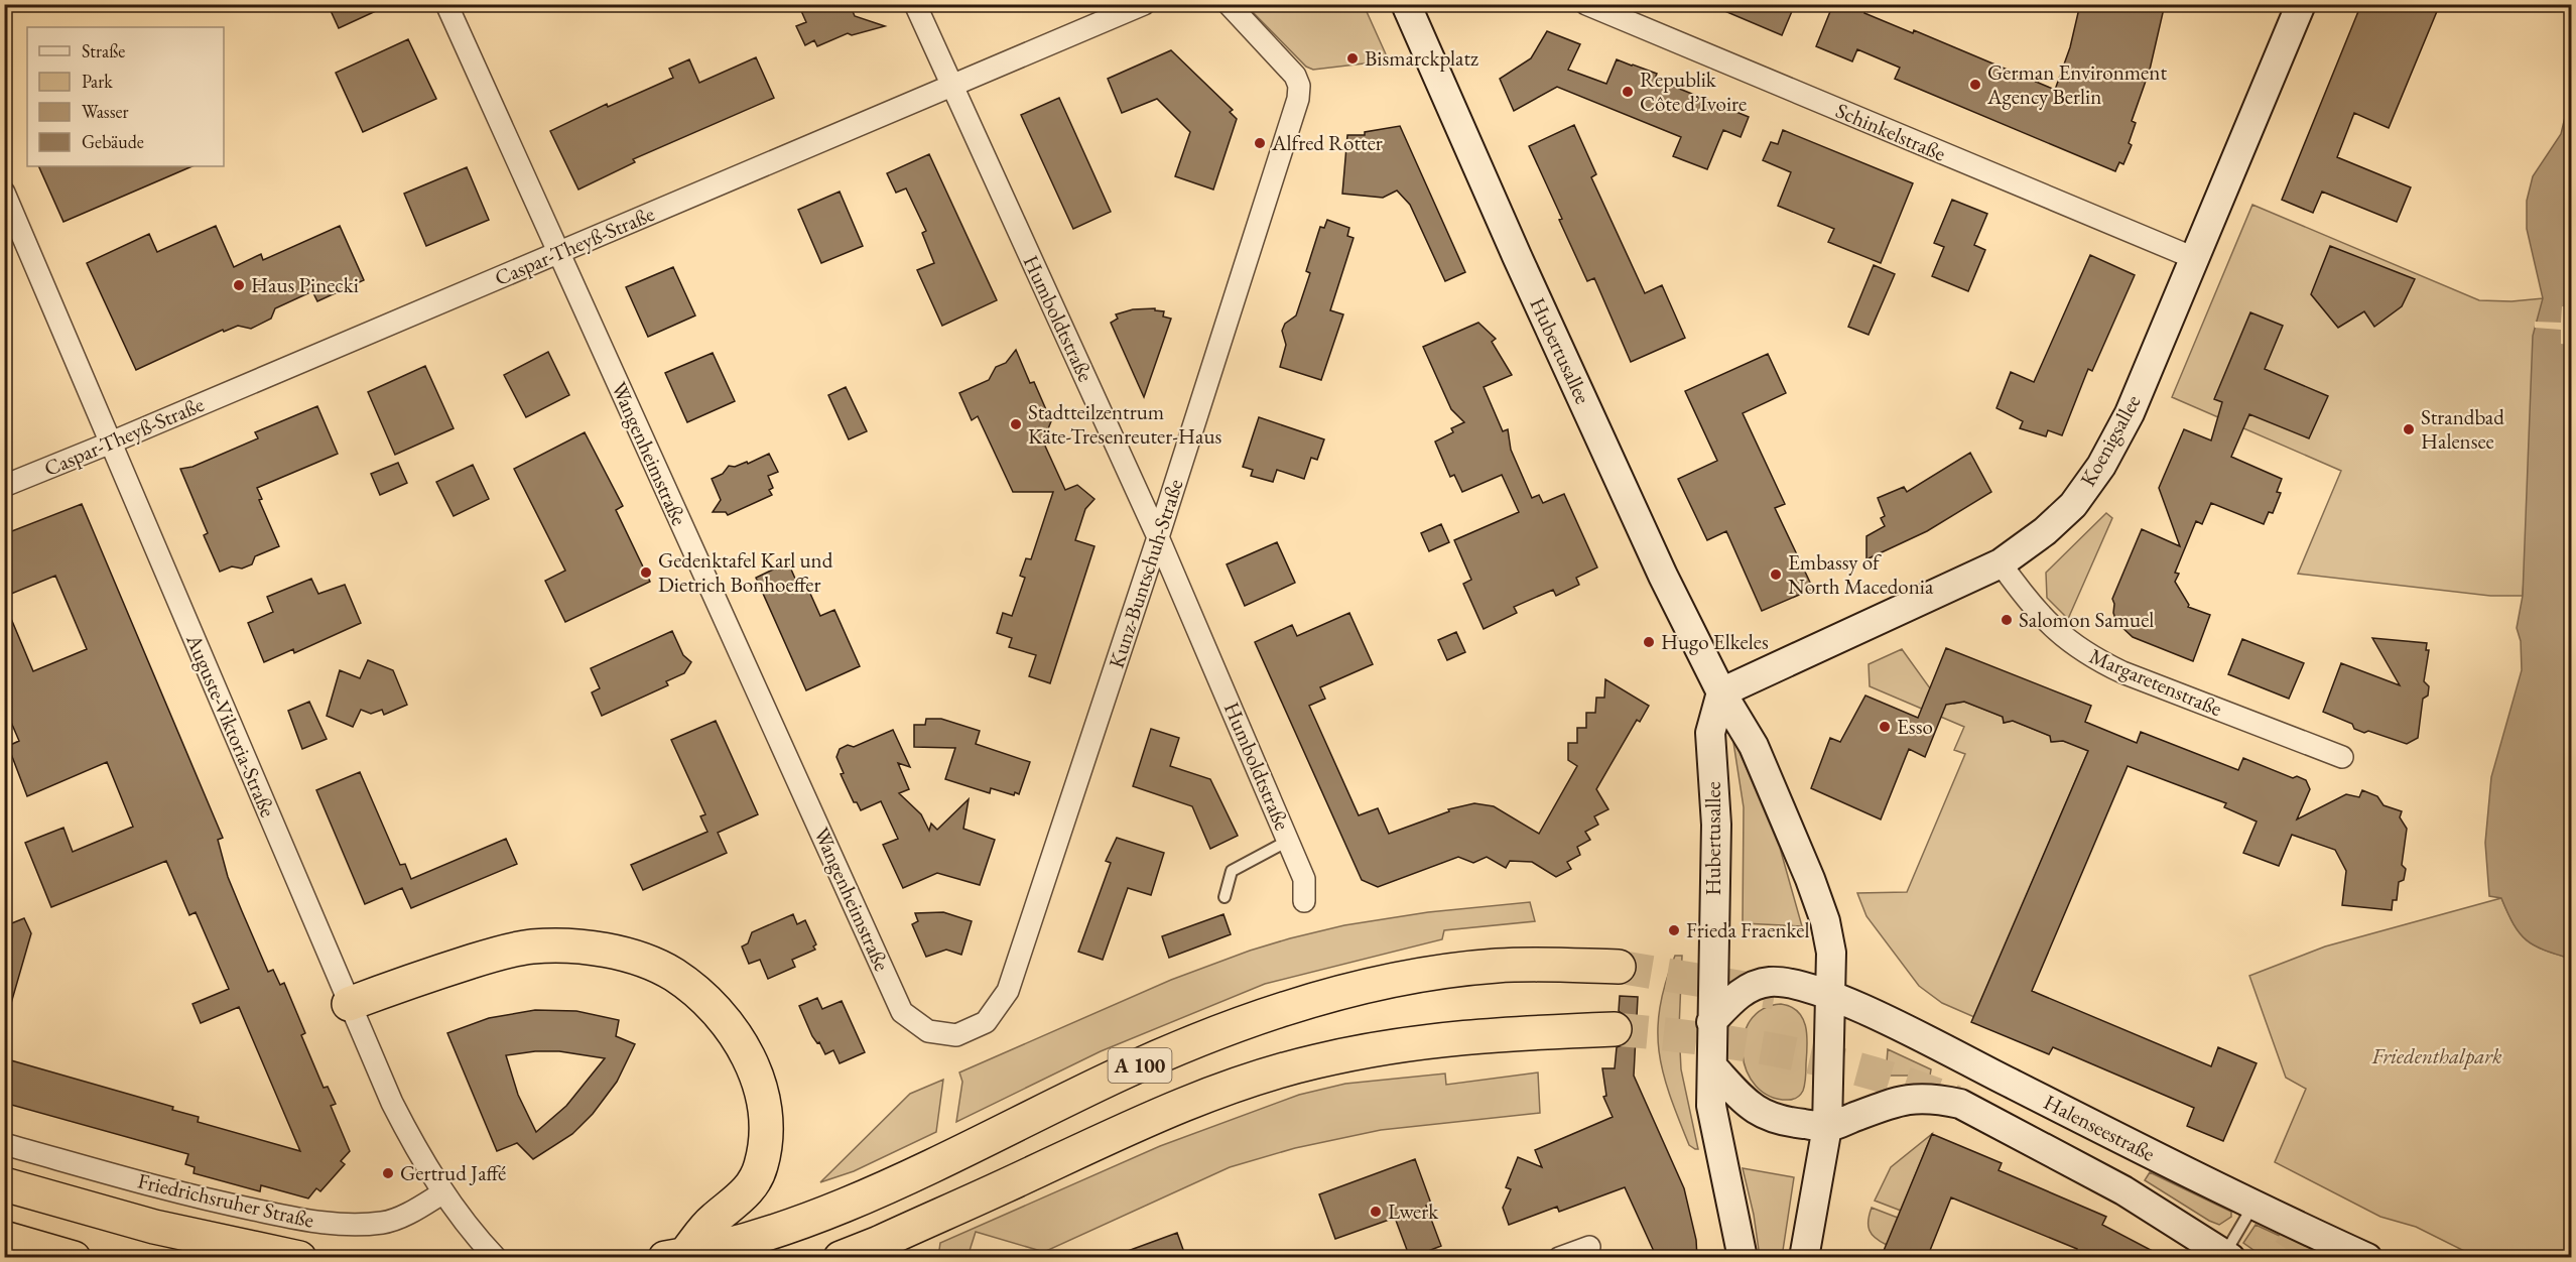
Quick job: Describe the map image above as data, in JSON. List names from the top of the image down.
{
  "streets": {
    "highway": ["A 100"],
    "main road": ["Hubertusallee", "Koenigsallee", "Halenseestraße"],
    "street": [
      "Schinkelstraße",
      "Caspar-Theyß-Straße",
      "Humboldtstraße",
      "Wangenheimstraße",
      "Kunz-Buntschuh-Straße",
      "Margaretenstraße",
      "Auguste-Viktoria-Straße",
      "Friedrichsruher Straße"
    ]
  },
  "crossings": [
    ["Schinkelstraße", "Koenigsallee"],
    ["Caspar-Theyß-Straße", "Humboldtstraße"],
    ["Caspar-Theyß-Straße", "Wangenheimstraße"],
    ["Caspar-Theyß-Straße", "Auguste-Viktoria-Straße"],
    ["Humboldtstraße", "Kunz-Buntschuh-Straße"],
    ["Hubertusallee", "Koenigsallee"],
    ["Hubertusallee", "Halenseestraße"],
    ["Koenigsallee", "Margaretenstraße"],
    ["Wangenheimstraße", "Kunz-Buntschuh-Straße"],
    ["Auguste-Viktoria-Straße", "Friedrichsruher Straße"]
  ],
  "parks": ["Friedenthalpark"],
  "places": [
    "Bismarckplatz",
    "German Environment Agency Berlin",
    "Republik Côte d’Ivoire",
    "Alfred Rotter",
    "Haus Pinecki",
    "Stadtteilzentrum Käte-Tresenreuter-Haus",
    "Strandbad Halensee",
    "Gedenktafel Karl und Dietrich Bonhoeffer",
    "Embassy of North Macedonia",
    "Salomon Samuel",
    "Hugo Elkeles",
    "Esso",
    "Frieda Fraenkel",
    "Gertrud Jaffé",
    "Lwerk"
  ],
  "legend": [
    "Straße",
    "Park",
    "Wasser",
    "Gebäude"
  ]
}
